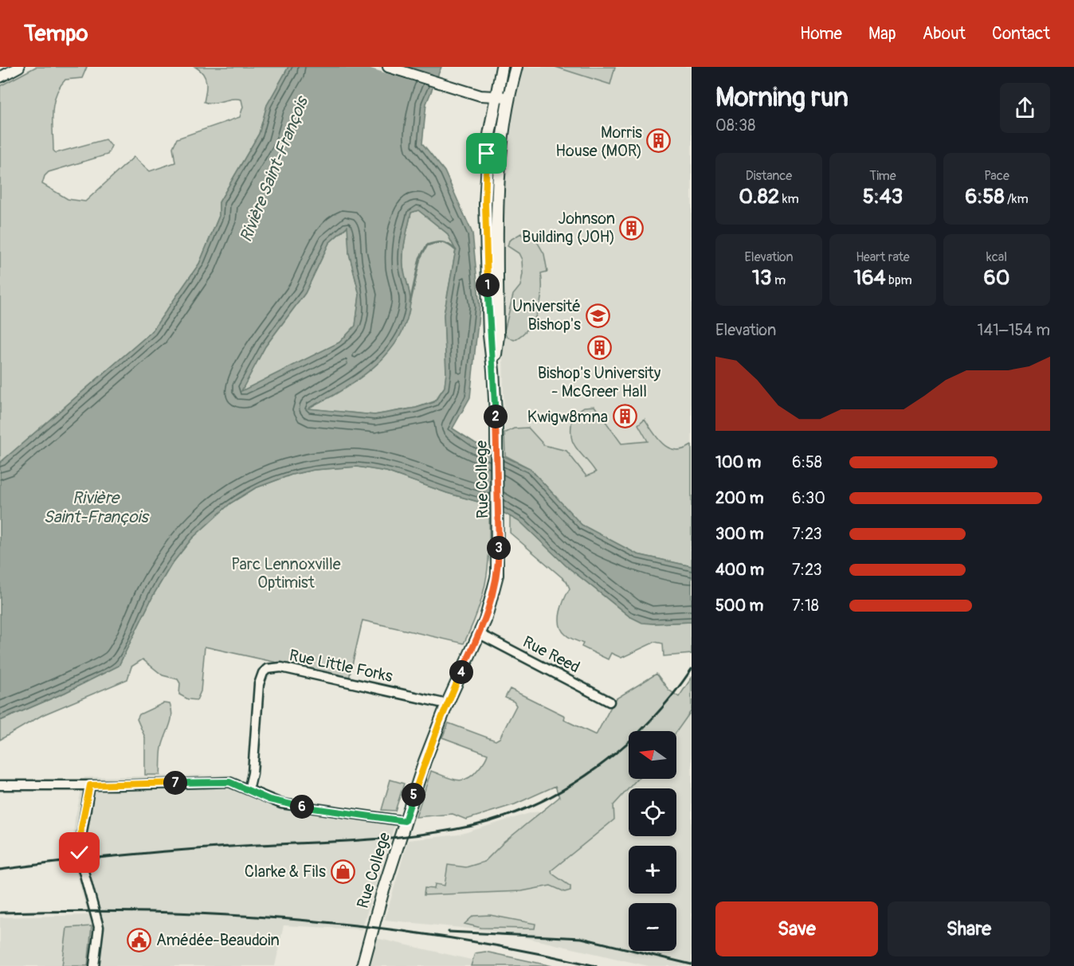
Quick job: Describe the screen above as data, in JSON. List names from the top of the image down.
{
  "streets": {
    "main road": ["Rue College"],
    "street": ["Rue Reed", "Rue Little Forks"]
  },
  "crossings": [
    ["Rue College", "Rue Reed"],
    ["Rue College", "Rue Little Forks"]
  ],
  "water": ["Rivière Saint-François"],
  "parks": ["Parc Lennoxville Optimist"],
  "places": {
    "building": [
      "Morris House (MOR)",
      "Johnson Building (JOH)",
      "Bishop's University - McGreer Hall",
      "Kwigw8mna"
    ],
    "school or university": ["Université Bishop's"],
    "shop": ["Clarke & Fils"],
    "public building": ["Amédée-Beaudoin"]
  },
  "north": "left",
  "page": {
    "header": "Tempo",
    "nav": [
      "Home",
      "Map",
      "About",
      "Contact"
    ],
    "heading": ["Morning run", "08:38"],
    "stats": [
      ["Distance", "0.82 km"],
      ["Time", "5:43"],
      ["Pace", "6:58 /km"],
      ["Elevation", "13 m"],
      ["Heart rate", "164 bpm"],
      ["kcal", "60"]
    ],
    "pins": [
      "1",
      "2",
      "3",
      "4",
      "7",
      "5",
      "6"
    ],
    "chart": ["Elevation", "141–154 m"],
    "list": [
      {
        "name": "100 m",
        "note": "6:58"
      },
      {
        "name": "200 m",
        "note": "6:30"
      },
      {
        "name": "300 m",
        "note": "7:23"
      },
      {
        "name": "400 m",
        "note": "7:23"
      },
      {
        "name": "500 m",
        "note": "7:18"
      }
    ],
    "map_buttons": ["+", "−"],
    "buttons": ["Save", "Share"]
  }
}
